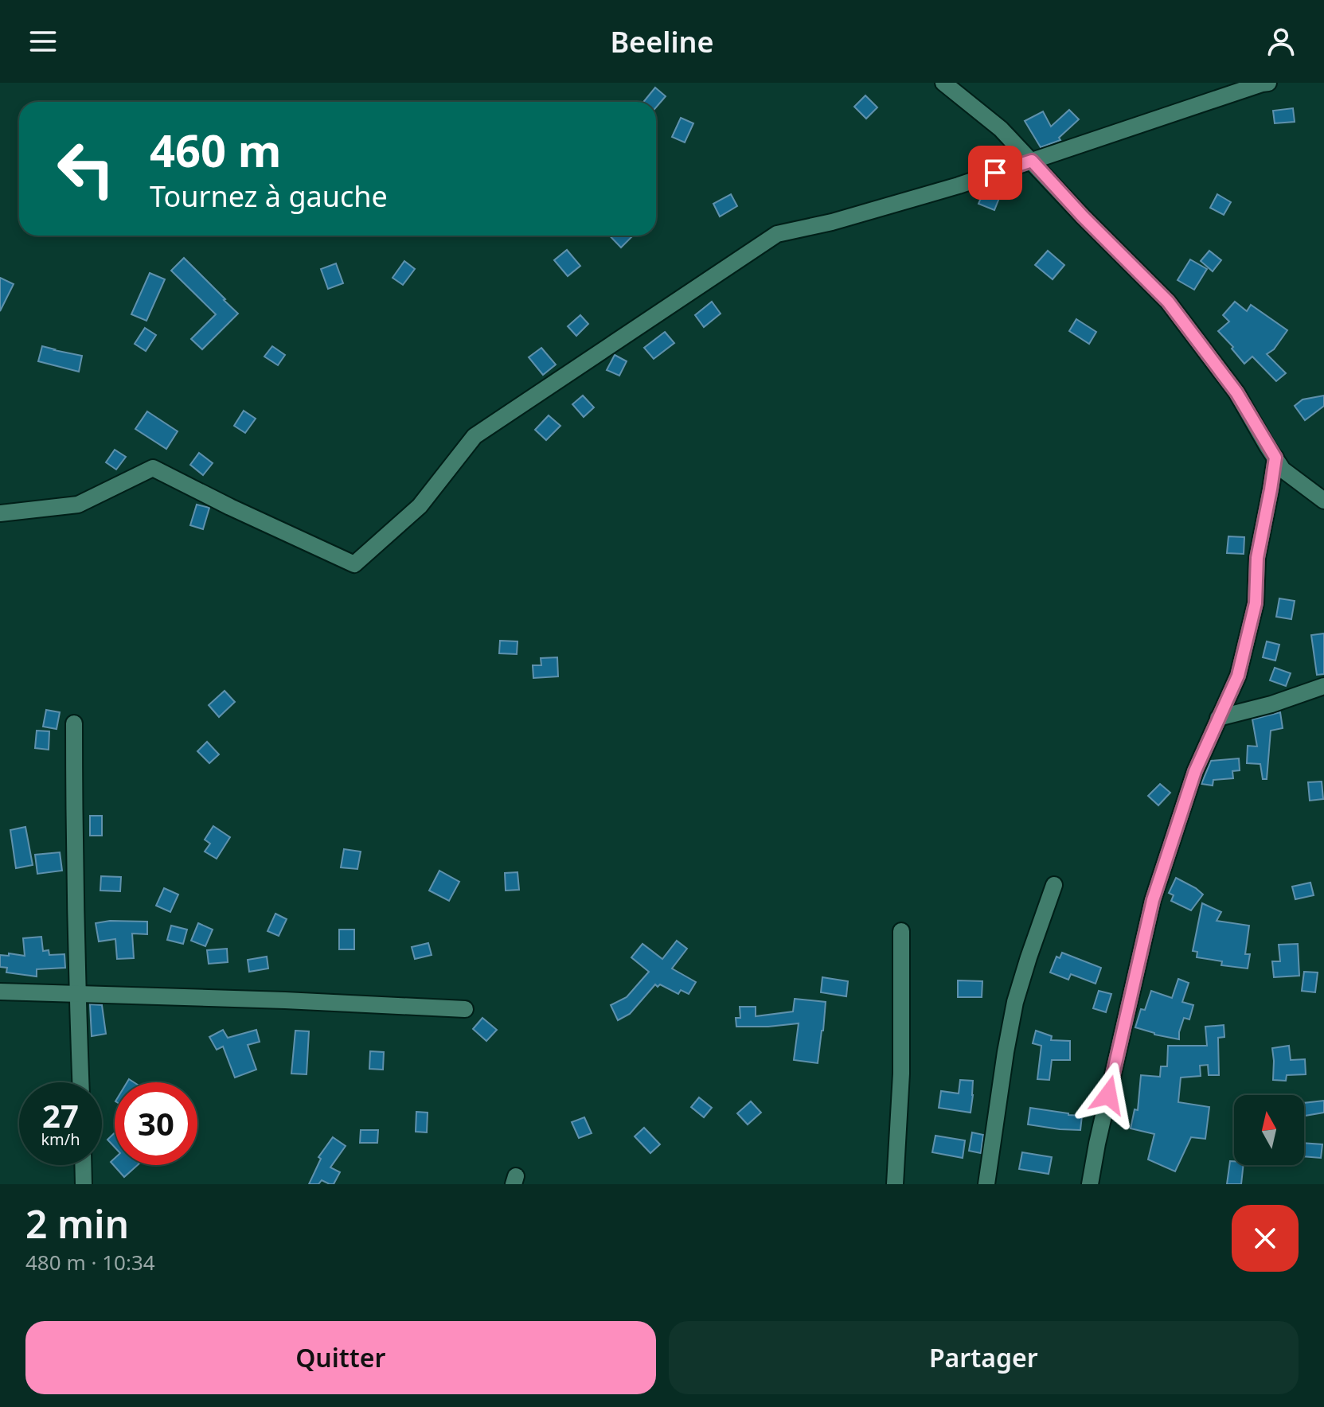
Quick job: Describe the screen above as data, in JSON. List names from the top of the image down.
{
  "north": "top",
  "page": {
    "header": "Beeline",
    "turn": ["460 m", "Tournez à gauche"],
    "speed": "27 km/h",
    "limit": "30",
    "heading": ["2 min", "480 m · 10:34"],
    "buttons": ["Quitter", "Partager"]
  }
}
